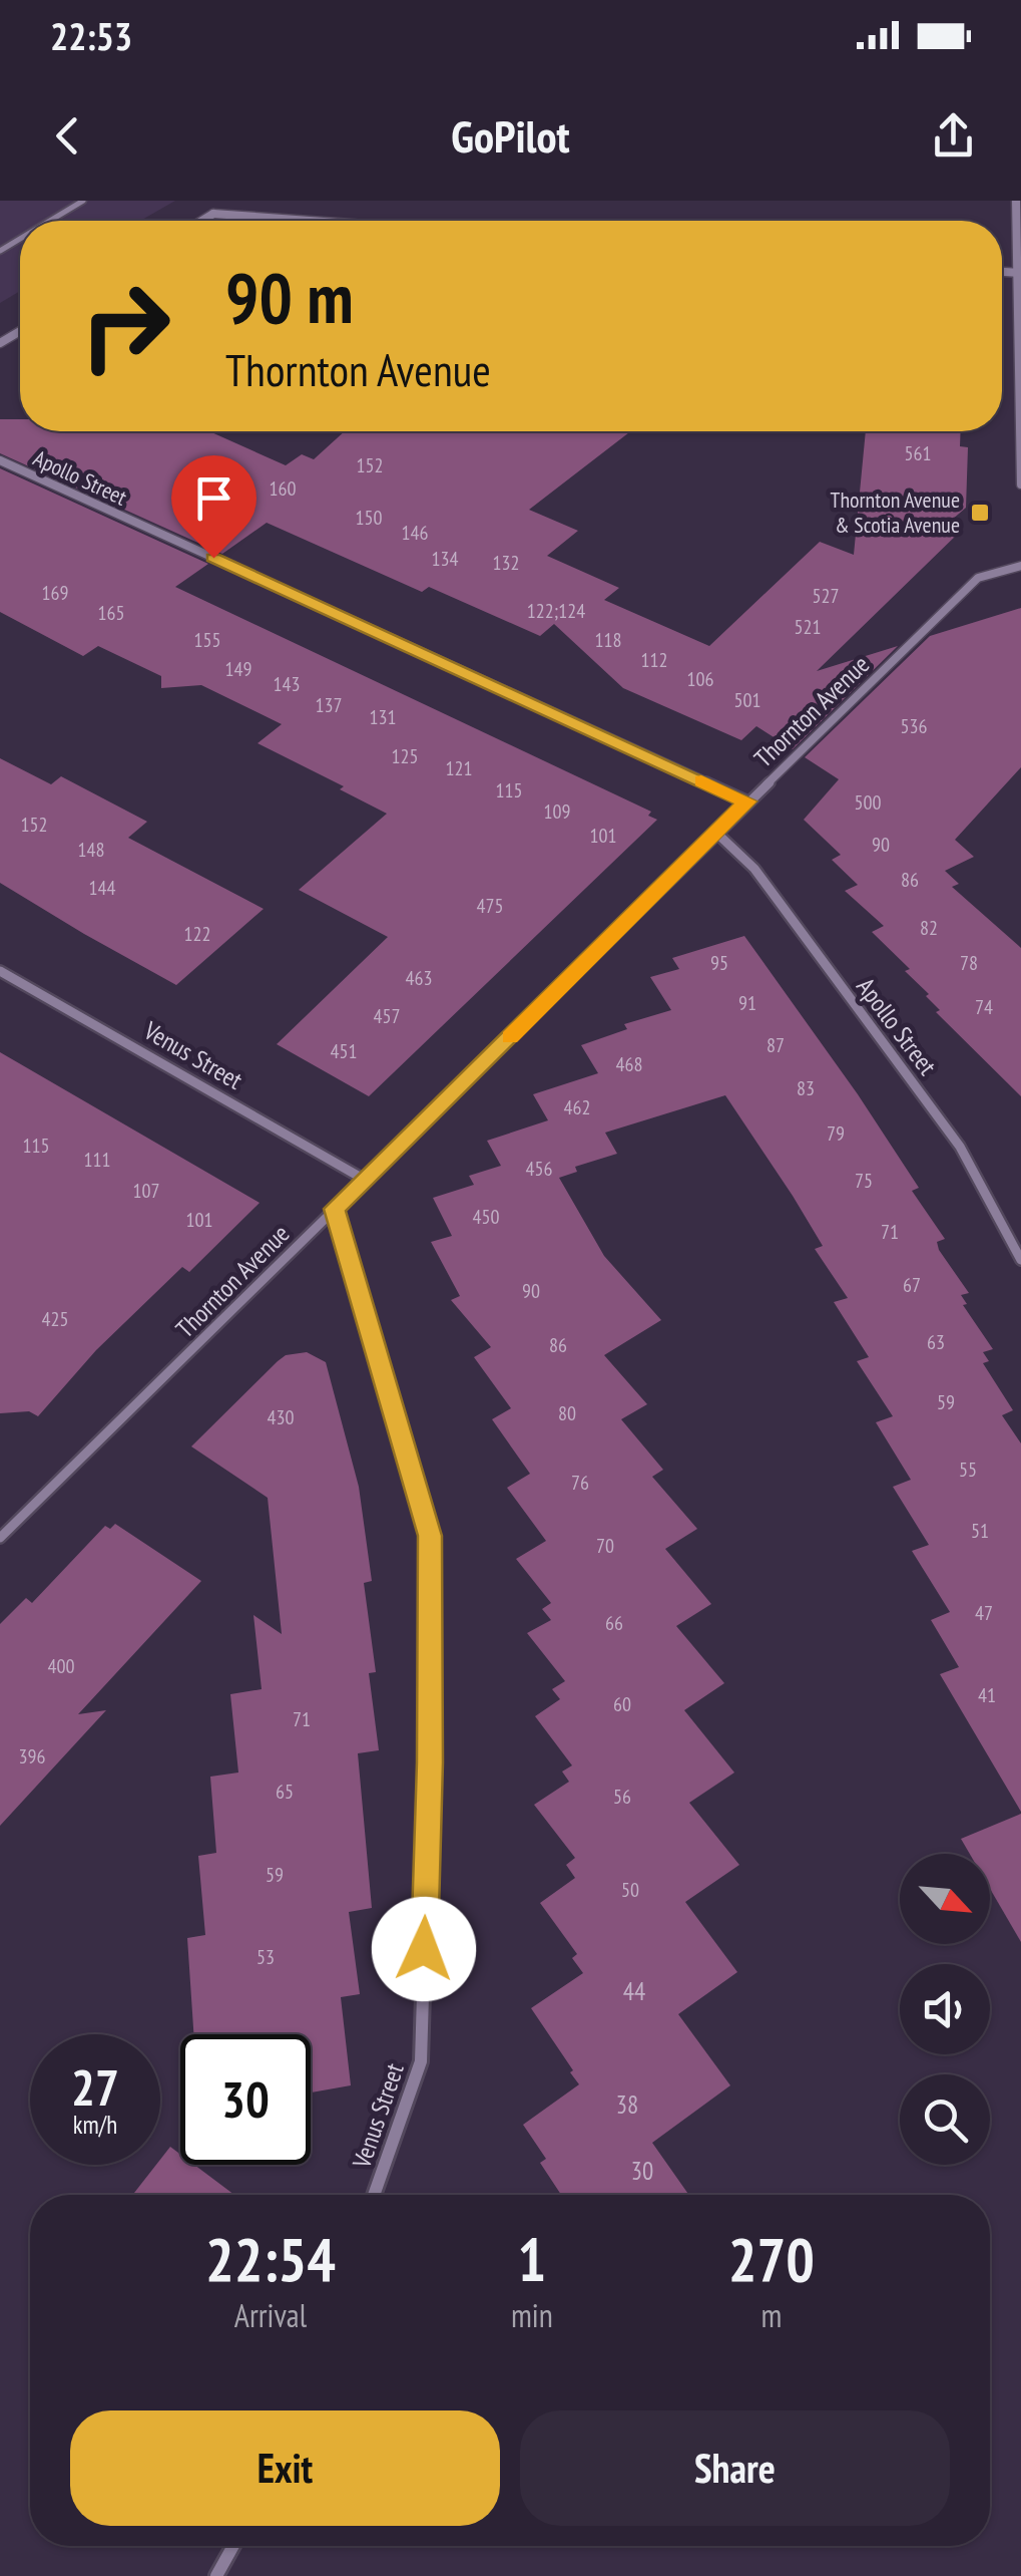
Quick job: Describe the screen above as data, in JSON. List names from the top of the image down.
{
  "streets": {
    "street": ["Apollo Street", "Thornton Avenue", "Venus Street"]
  },
  "crossings": [
    ["Apollo Street", "Thornton Avenue"],
    ["Thornton Avenue", "Venus Street"]
  ],
  "places": {
    "transit": ["Thornton Avenue & Scotia Avenue"]
  },
  "house_numbers": [
    "561",
    "152",
    "160",
    "150",
    "146",
    "134",
    "132",
    "169",
    "527",
    "122;124",
    "165",
    "521",
    "155",
    "118",
    "112",
    "149",
    "106",
    "143",
    "501",
    "137",
    "131",
    "536",
    "125",
    "121",
    "115",
    "500",
    "109",
    "152",
    "101",
    "90",
    "148",
    "86",
    "144",
    "475",
    "82",
    "122",
    "95",
    "78",
    "463",
    "91",
    "74",
    "457",
    "87",
    "451",
    "468",
    "83",
    "462",
    "79",
    "115",
    "111",
    "456",
    "75",
    "107",
    "450",
    "101",
    "71",
    "67",
    "90",
    "425",
    "63",
    "86",
    "59",
    "80",
    "430",
    "55",
    "76",
    "51",
    "70",
    "47",
    "66",
    "400",
    "41",
    "60",
    "71",
    "396",
    "65",
    "56",
    "59",
    "50",
    "53",
    "44",
    "38",
    "30"
  ],
  "north": "bottom right",
  "page": {
    "status": "22:53",
    "header": "GoPilot",
    "turn": ["90 m", "Thornton Avenue"],
    "speed": "27 km/h",
    "limit": "30",
    "eta": [
      "22:54",
      "Arrival",
      "1",
      "min",
      "270",
      "m"
    ],
    "buttons": ["Exit", "Share"]
  }
}
